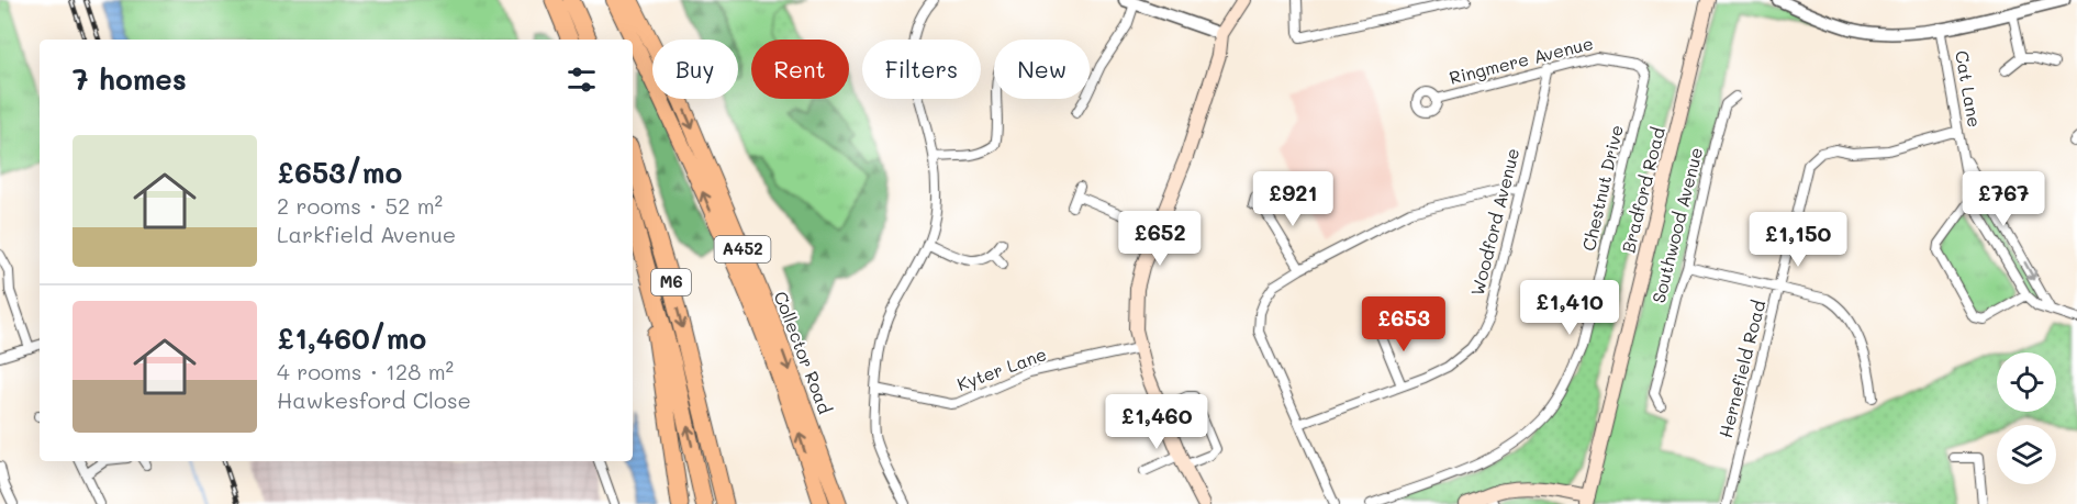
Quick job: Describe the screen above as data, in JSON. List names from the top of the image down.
{
  "streets": {
    "highway": ["A452", "M6", "Collector Road"],
    "main road": ["Bradford Road"],
    "street": [
      "Ringmere Avenue",
      "Cat Lane",
      "Chestnut Drive",
      "Woodford Avenue",
      "Southwood Avenue",
      "Kyter Lane",
      "Hernefield Road"
    ]
  },
  "crossings": [
    ["Ringmere Avenue", "Chestnut Drive"],
    ["Ringmere Avenue", "Woodford Avenue"],
    ["Cat Lane", "Hernefield Road"]
  ],
  "page": {
    "chip": [
      "Buy",
      "Rent",
      "Filters",
      "New"
    ],
    "heading": "7 homes",
    "list": [
      {
        "name": "£653/mo",
        "note": "2 rooms · 52 m² · Larkfield Avenue"
      },
      {
        "name": "£1,460/mo",
        "note": "4 rooms · 128 m² · Hawkesford Close"
      }
    ],
    "price": [
      "£921",
      "£767",
      "£652",
      "£1,150",
      "£1,410",
      "£653",
      "£1,460"
    ]
  }
}
